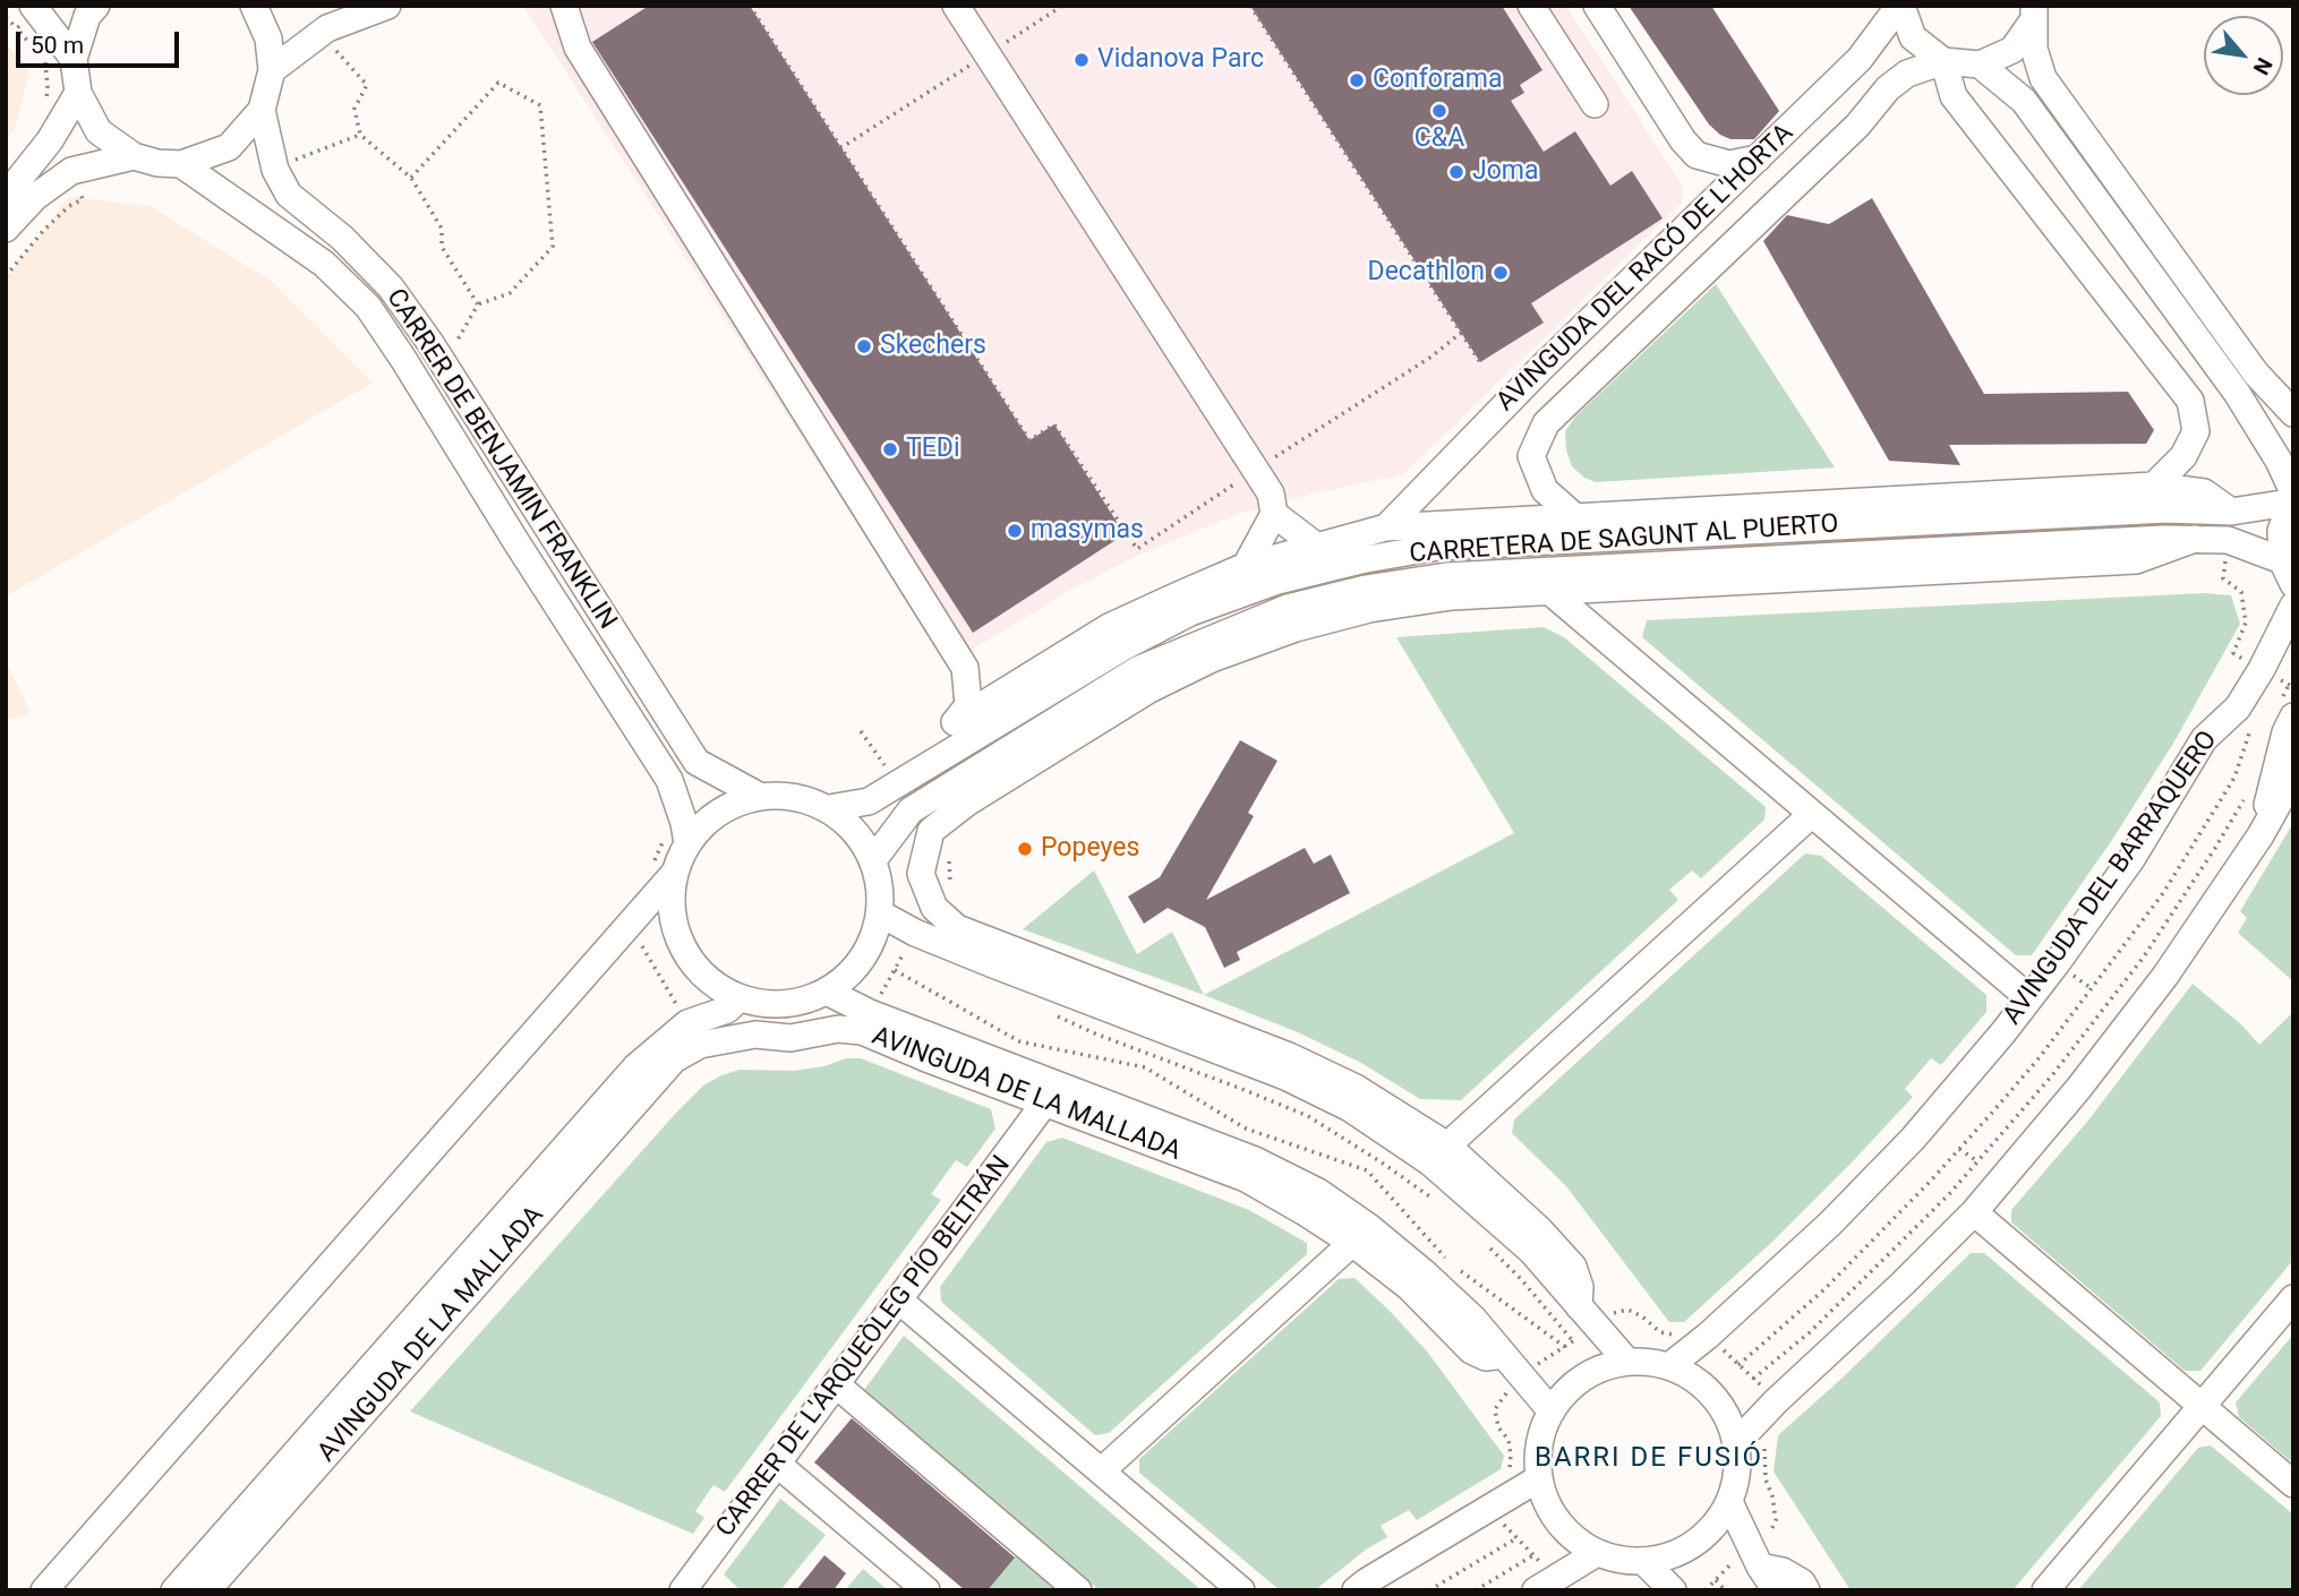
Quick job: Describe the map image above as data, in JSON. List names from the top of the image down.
{
  "streets": {
    "street": [
      "AVINGUDA DEL RACÓ DE L'HORTA",
      "CARRER DE BENJAMIN FRANKLIN",
      "CARRETERA DE SAGUNT AL PUERTO",
      "AVINGUDA DEL BARRAQUERO",
      "AVINGUDA DE LA MALLADA",
      "CARRER DE L'ARQUEÒLEG PÍO BELTRÁN"
    ]
  },
  "crossings": [
    ["CARRER DE BENJAMIN FRANKLIN", "CARRETERA DE SAGUNT AL PUERTO"],
    ["CARRER DE BENJAMIN FRANKLIN", "AVINGUDA DE LA MALLADA"],
    ["CARRETERA DE SAGUNT AL PUERTO", "AVINGUDA DE LA MALLADA"],
    ["AVINGUDA DEL BARRAQUERO", "AVINGUDA DE LA MALLADA"],
    ["AVINGUDA DE LA MALLADA", "CARRER DE L'ARQUEÒLEG PÍO BELTRÁN"]
  ],
  "districts": ["BARRI DE FUSIÓ"],
  "places": [
    "Vidanova Parc",
    "Conforama",
    "C&A",
    "Joma",
    "Decathlon",
    "Skechers",
    "TEDi",
    "masymas",
    "Popeyes"
  ],
  "scale_bar": "50 m",
  "north": "bottom right"
}
